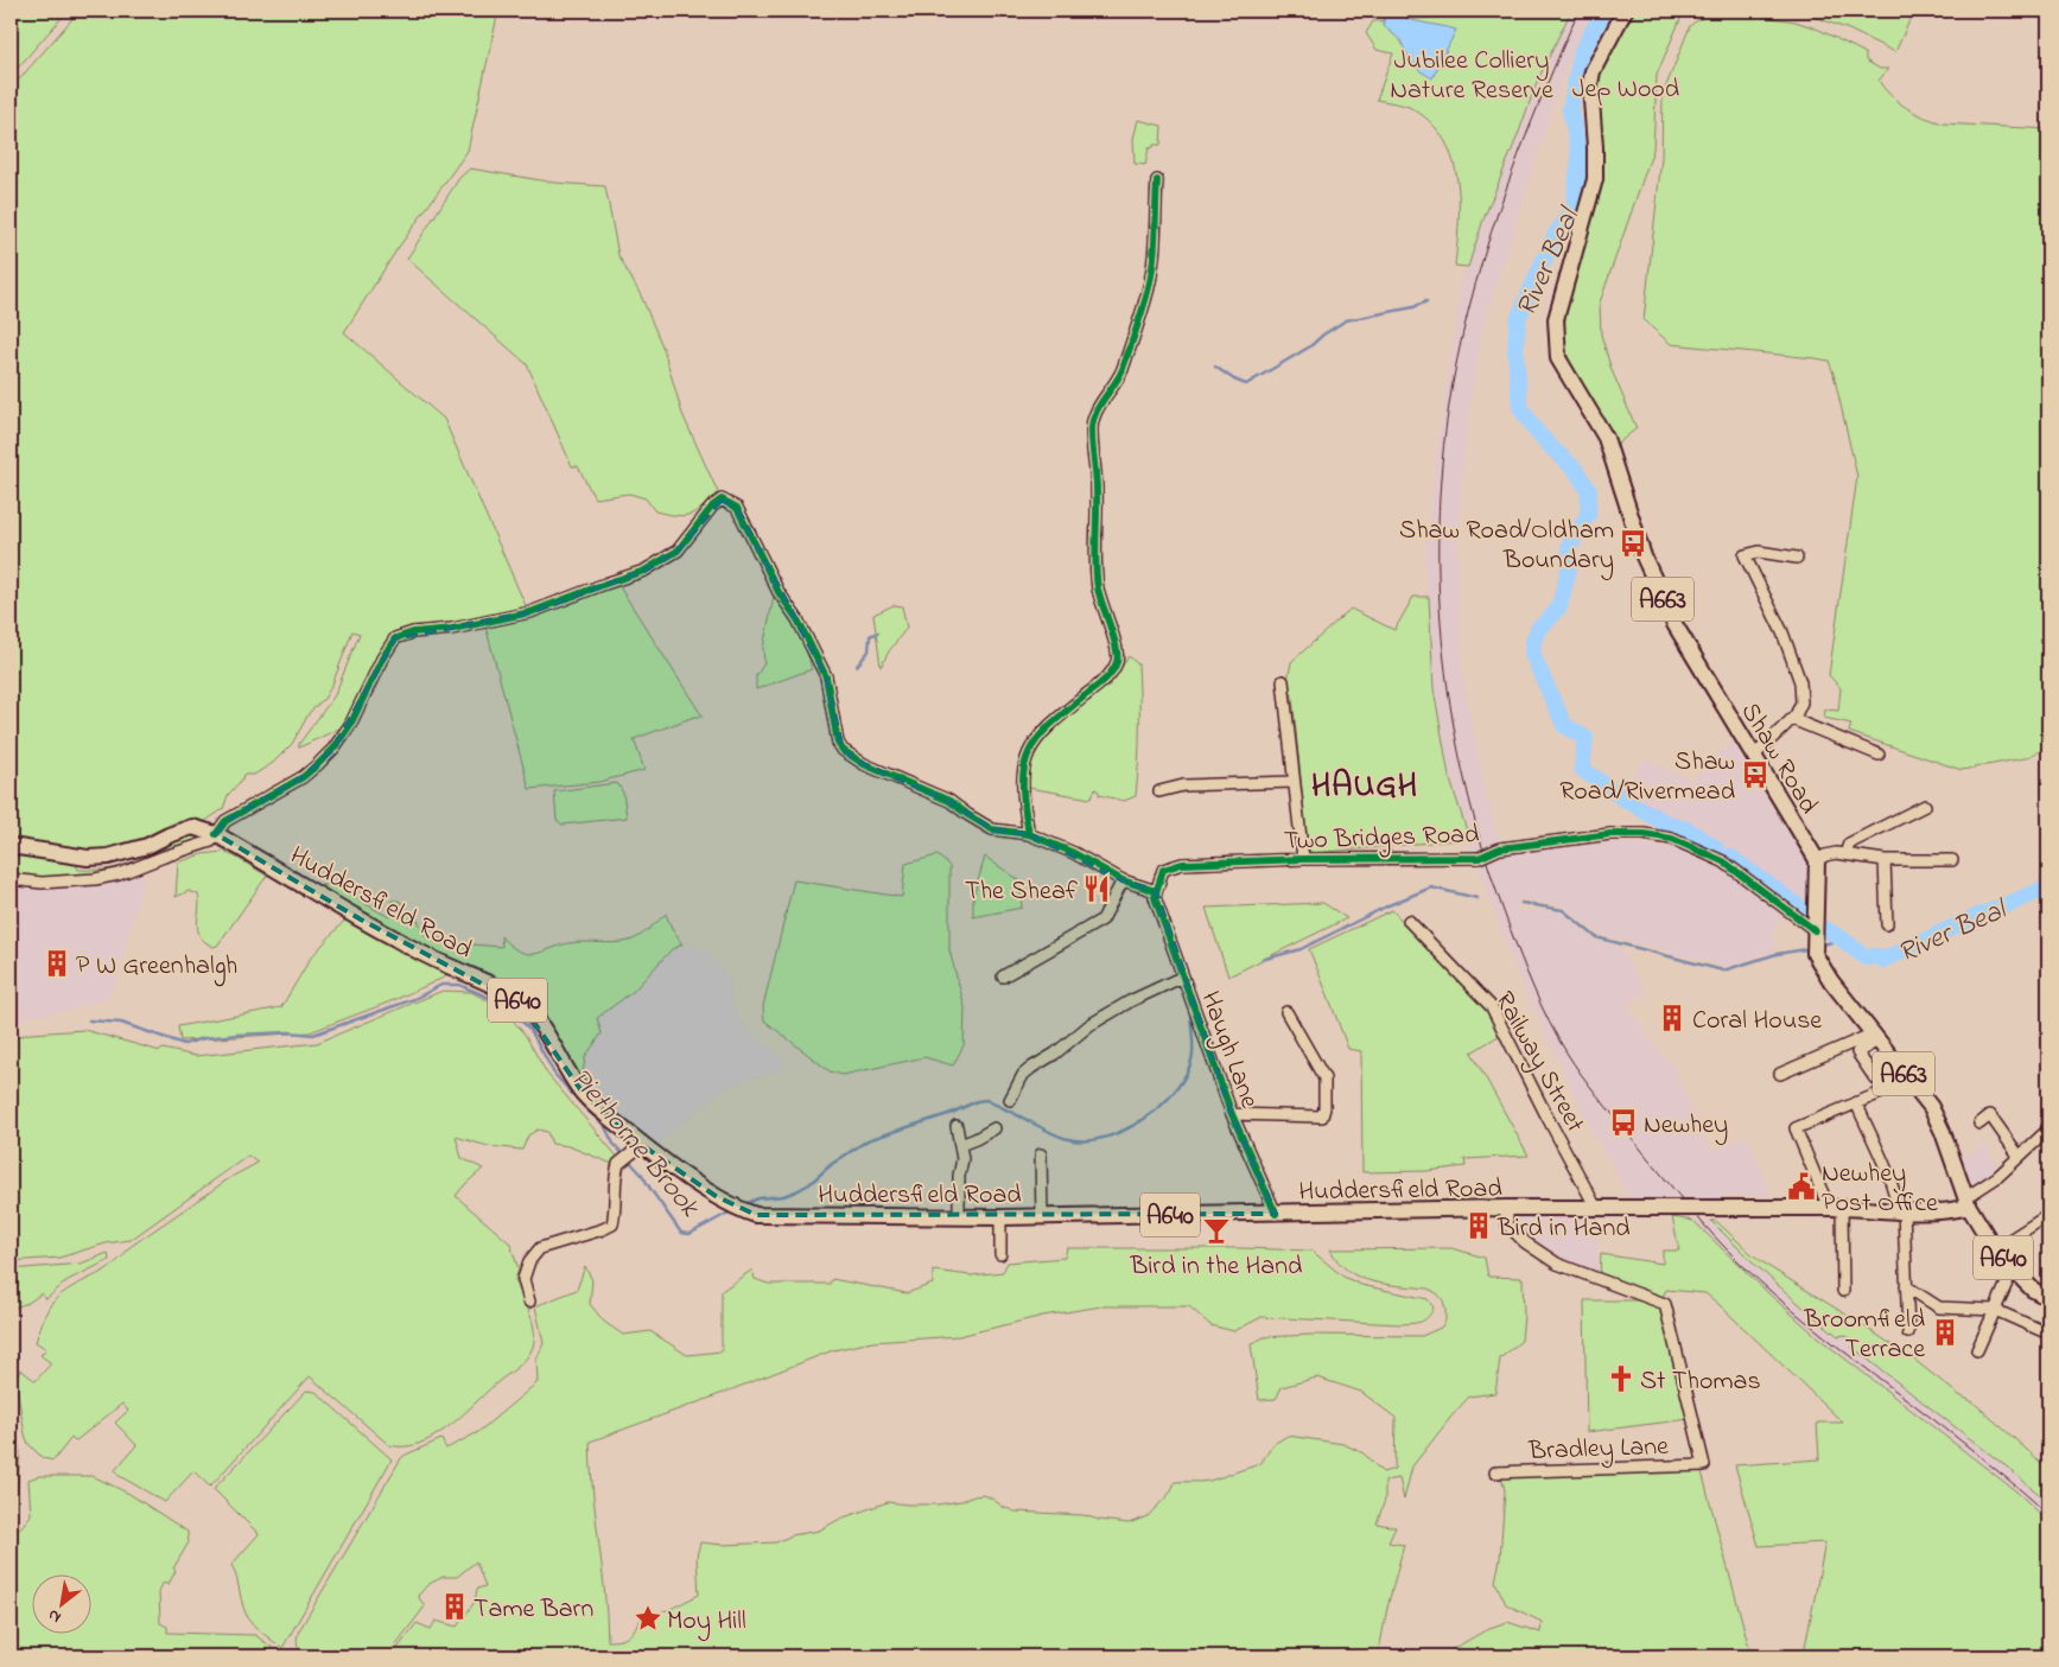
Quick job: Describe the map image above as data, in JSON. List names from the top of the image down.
{
  "streets": {
    "main road": [
      "A663",
      "Shaw Road",
      "Huddersfield Road",
      "A640"
    ],
    "street": [
      "Two Bridges Road",
      "Haugh Lane",
      "Railway Street",
      "Bradley Lane"
    ]
  },
  "crossings": [
    ["A663", "Shaw Road"],
    ["A663", "Two Bridges Road"],
    ["A663", "Huddersfield Road"],
    ["A663", "A640"],
    ["Two Bridges Road", "Haugh Lane"],
    ["Huddersfield Road", "A640"],
    ["Huddersfield Road", "Haugh Lane"],
    ["Huddersfield Road", "Railway Street"],
    ["Huddersfield Road", "Bradley Lane"]
  ],
  "districts": ["HAUGH"],
  "water": ["River Beal", "Piethorne Brook"],
  "parks": ["Jubilee Colliery Nature Reserve", "Jep Wood"],
  "places": {
    "bus stop": ["Shaw Road/Oldham Boundary", "Shaw Road/Rivermead", "Newhey"],
    "restaurant": ["The Sheaf"],
    "building": [
      "P W Greenhalgh",
      "Coral House",
      "Bird in Hand",
      "Broomfield Terrace",
      "Tame Barn"
    ],
    "public building": ["Newhey Post Office"],
    "bar": ["Bird in the Hand"],
    "church": ["St Thomas"],
    "place": ["Moy Hill"]
  },
  "north": "bottom left"
}
